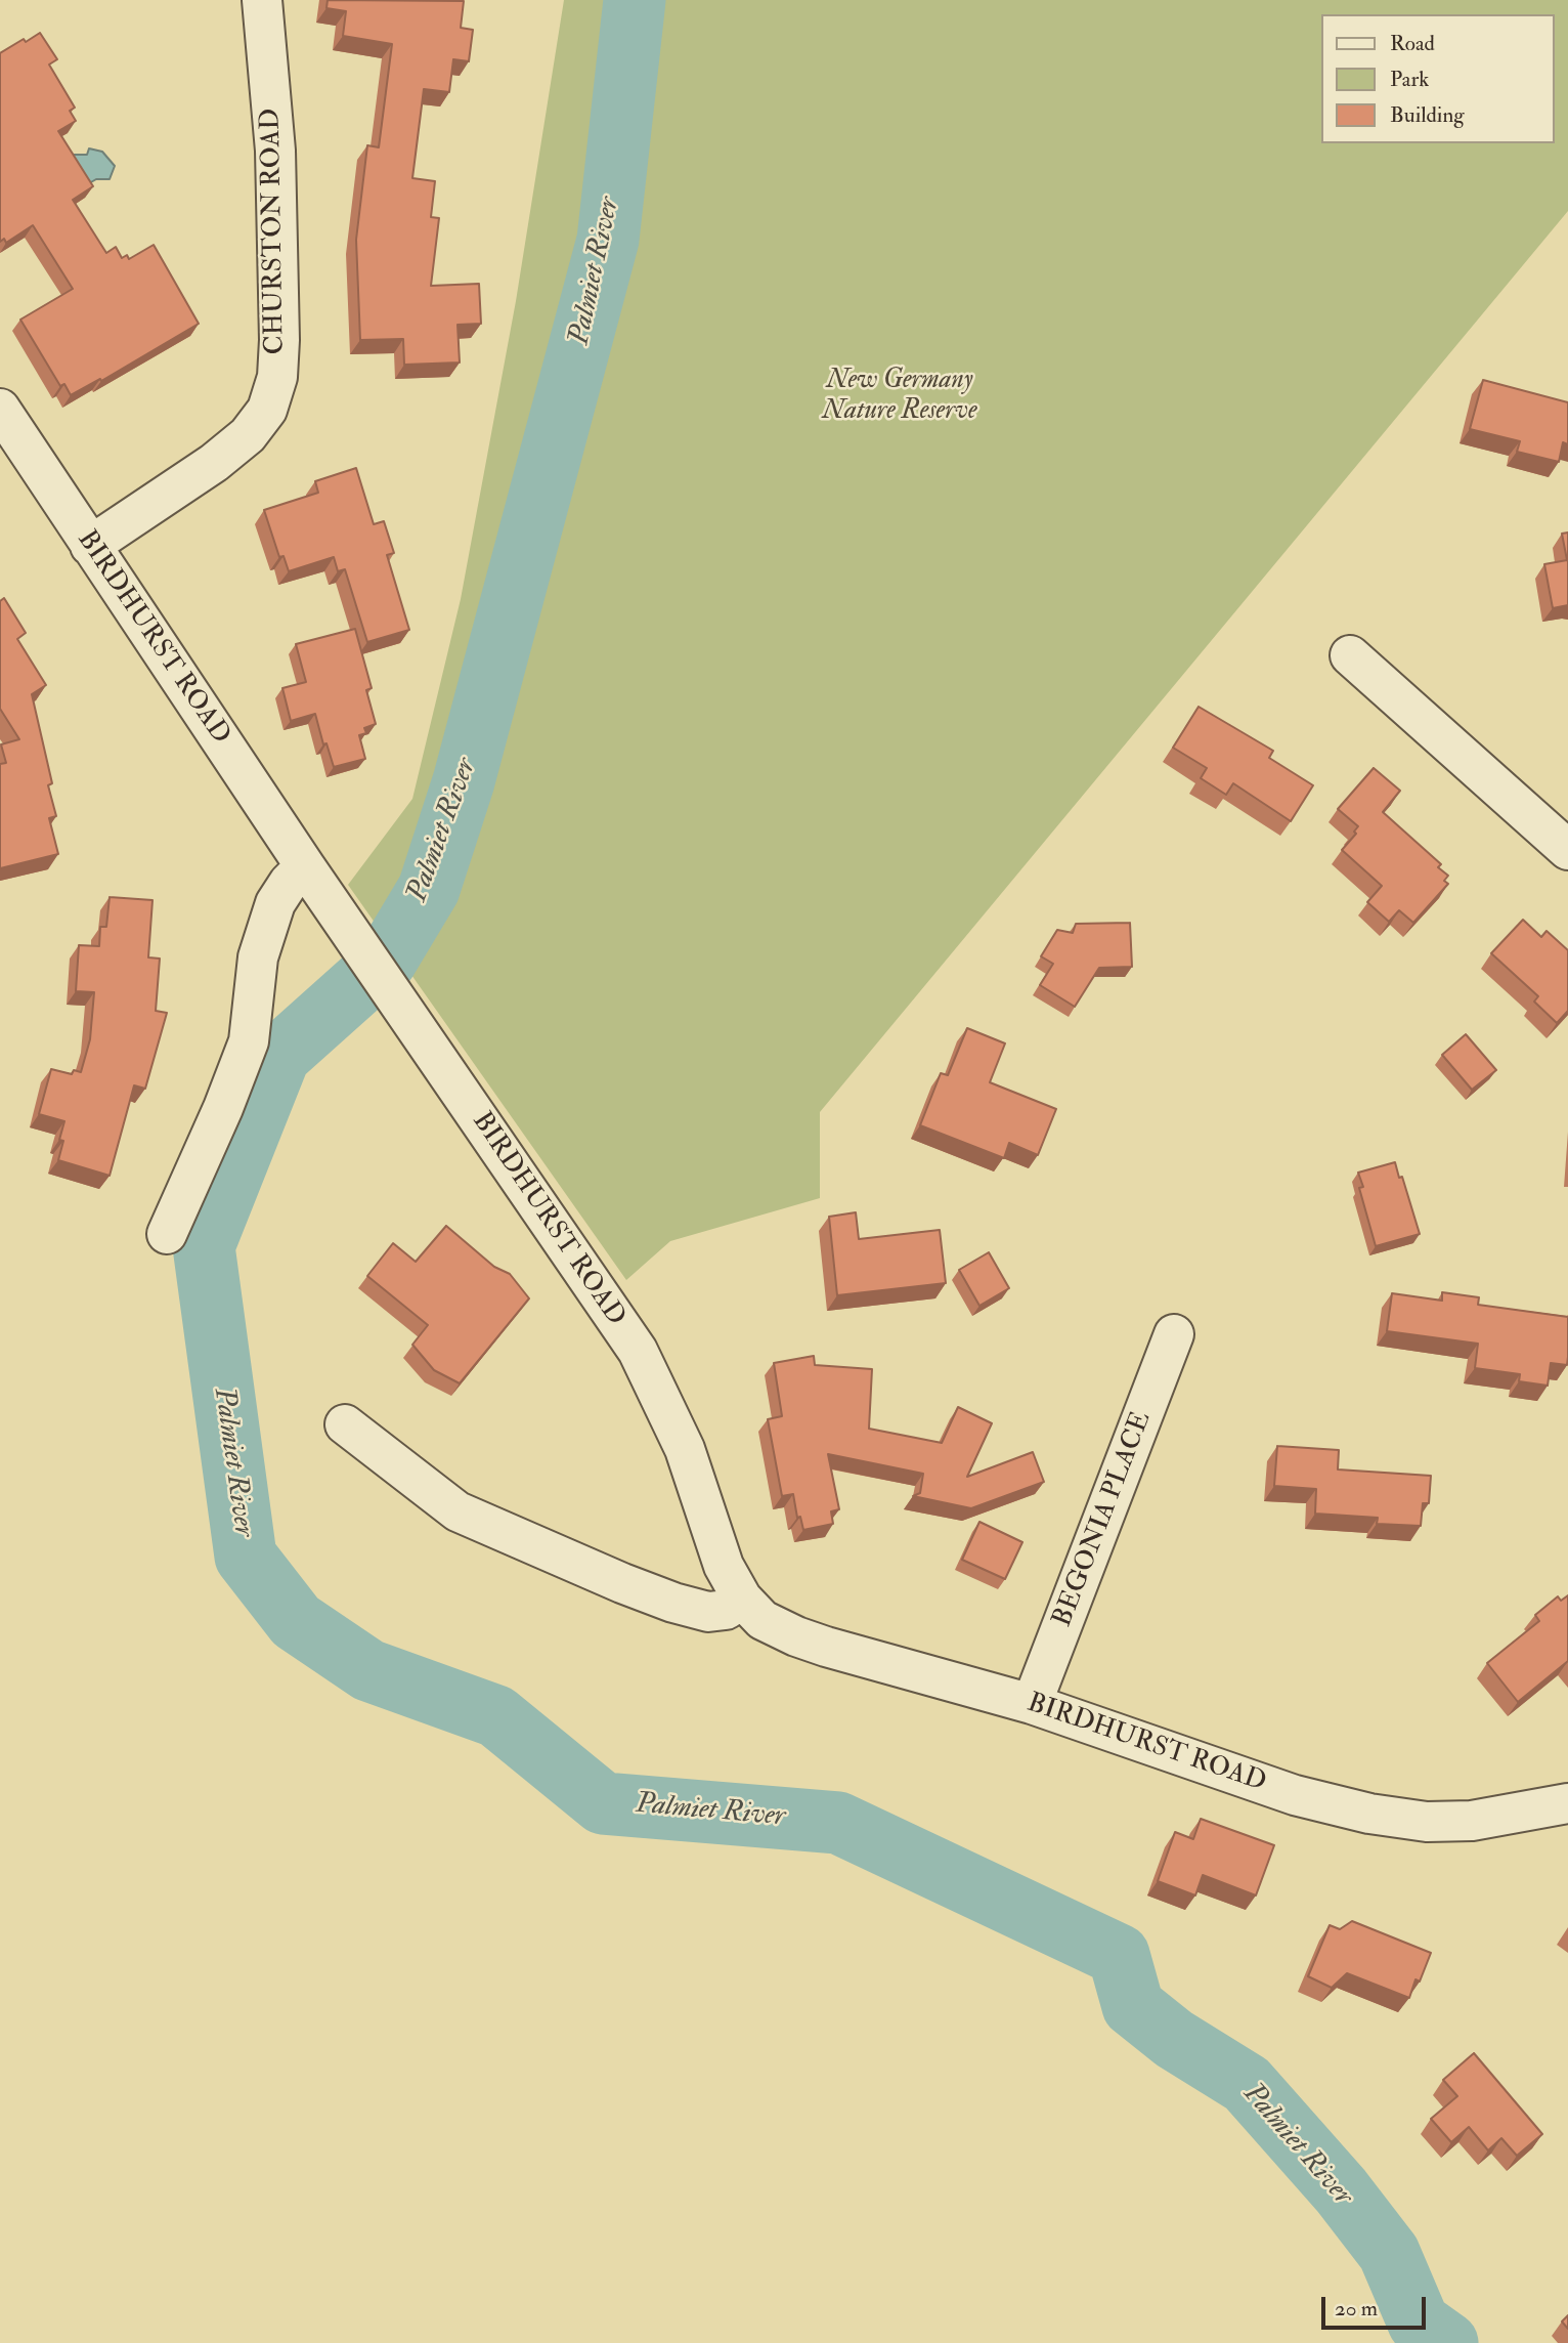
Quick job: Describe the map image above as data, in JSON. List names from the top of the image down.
{
  "streets": {
    "street": ["CHURSTON ROAD", "BIRDHURST ROAD", "BEGONIA PLACE"]
  },
  "crossings": [
    ["CHURSTON ROAD", "BIRDHURST ROAD"],
    ["BIRDHURST ROAD", "BEGONIA PLACE"]
  ],
  "water": ["Palmiet River"],
  "parks": ["New Germany Nature Reserve"],
  "legend": ["Road", "Park", "Building"],
  "scale_bar": "20 m"
}
